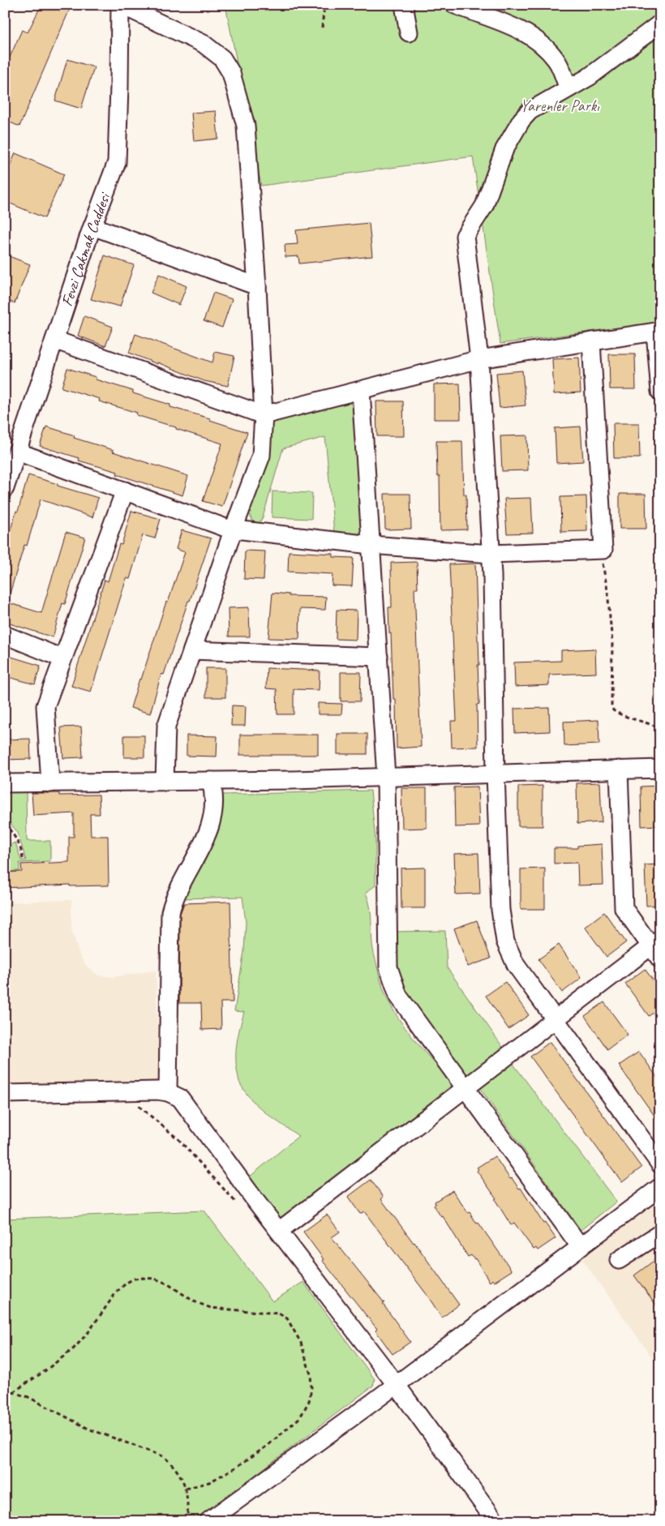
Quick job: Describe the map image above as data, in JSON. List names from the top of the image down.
{
  "streets": {
    "street": ["Fevzi Çakmak Caddesi"]
  },
  "parks": ["Yarenler Parkı"]
}
